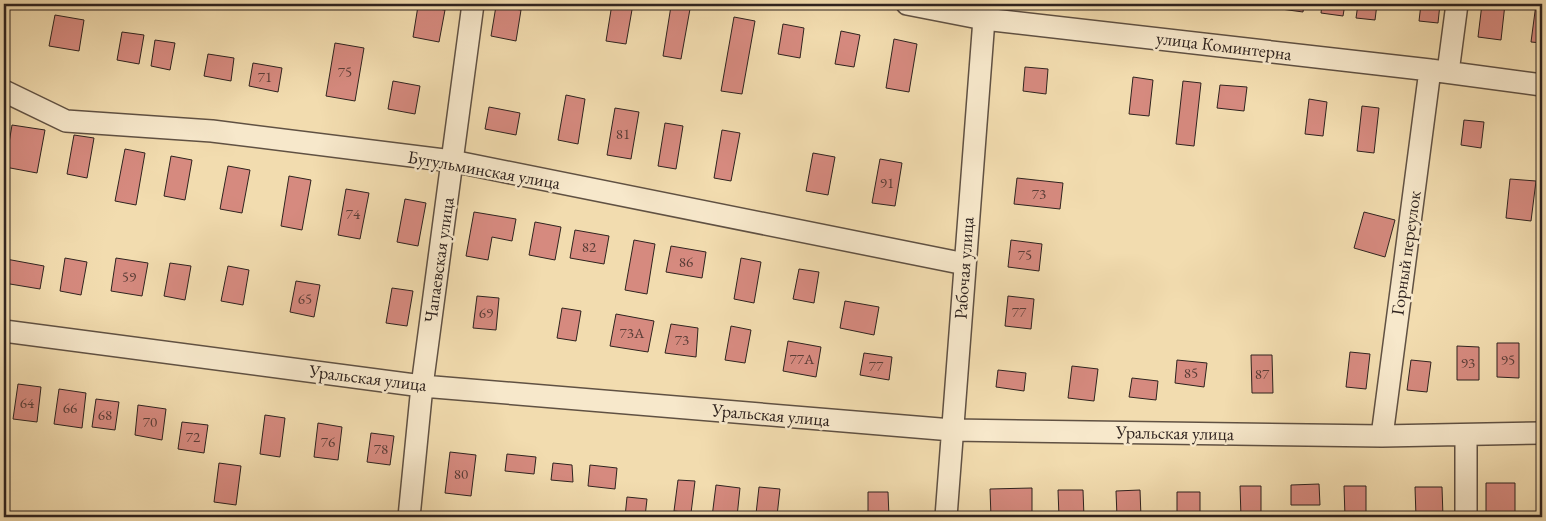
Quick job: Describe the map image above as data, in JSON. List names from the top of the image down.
{
  "streets": {
    "street": [
      "улица Коминтерна",
      "Бугульминская улица",
      "Горный переулок",
      "Чапаевская улица",
      "Рабочая улица",
      "Уральская улица"
    ]
  },
  "crossings": [
    ["улица Коминтерна", "Горный переулок"],
    ["улица Коминтерна", "Рабочая улица"],
    ["Бугульминская улица", "Чапаевская улица"],
    ["Бугульминская улица", "Рабочая улица"],
    ["Горный переулок", "Уральская улица"],
    ["Чапаевская улица", "Уральская улица"],
    ["Рабочая улица", "Уральская улица"]
  ],
  "house_numbers": [
    "75",
    "71",
    "81",
    "91",
    "73",
    "74",
    "82",
    "75",
    "86",
    "59",
    "65",
    "77",
    "69",
    "73А",
    "73",
    "77А",
    "95",
    "93",
    "77",
    "85",
    "87",
    "64",
    "66",
    "68",
    "70",
    "72",
    "76",
    "78",
    "80"
  ]
}
